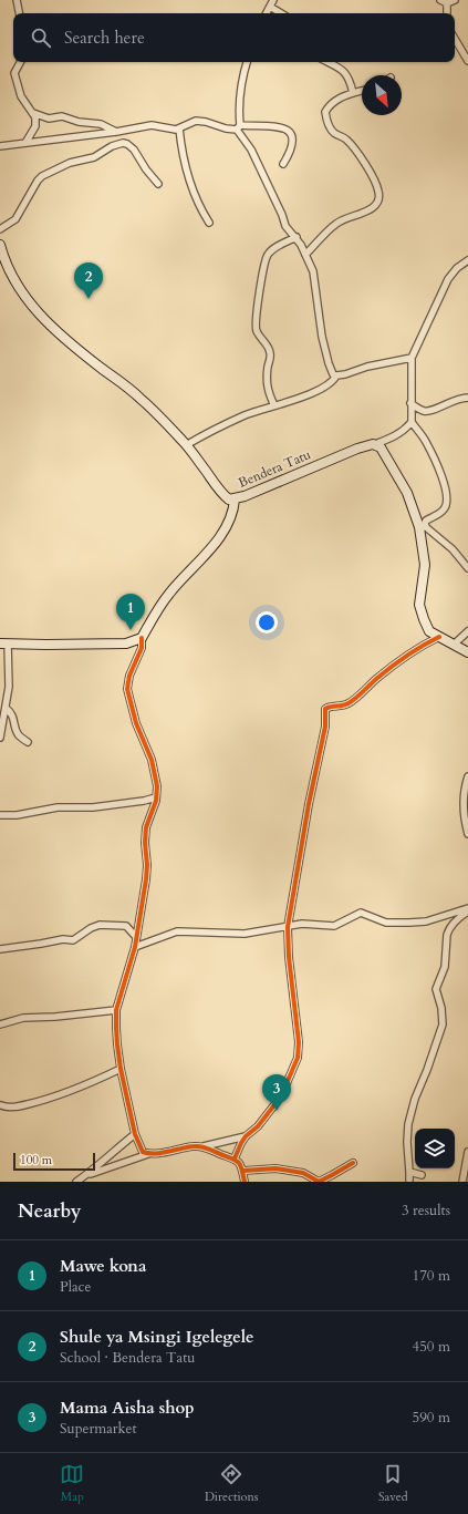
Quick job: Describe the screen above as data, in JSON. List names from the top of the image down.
{
  "streets": {
    "main road": ["Bendera Tatu"]
  },
  "scale_bar": "100 m",
  "north": "bottom right",
  "page": {
    "search": "Search here",
    "pins": ["2", "1", "3"],
    "scale": "100 m",
    "heading": ["Nearby", "3 results"],
    "list": [
      {
        "mark": "1",
        "name": "Mawe kona",
        "note": "Place",
        "value": "170 m"
      },
      {
        "mark": "2",
        "name": "Shule ya Msingi Igelegele",
        "note": "School · Bendera Tatu",
        "value": "450 m"
      },
      {
        "mark": "3",
        "name": "Mama Aisha shop",
        "note": "Supermarket",
        "value": "590 m"
      }
    ],
    "nav": ["Map", "Directions", "Saved"]
  }
}
